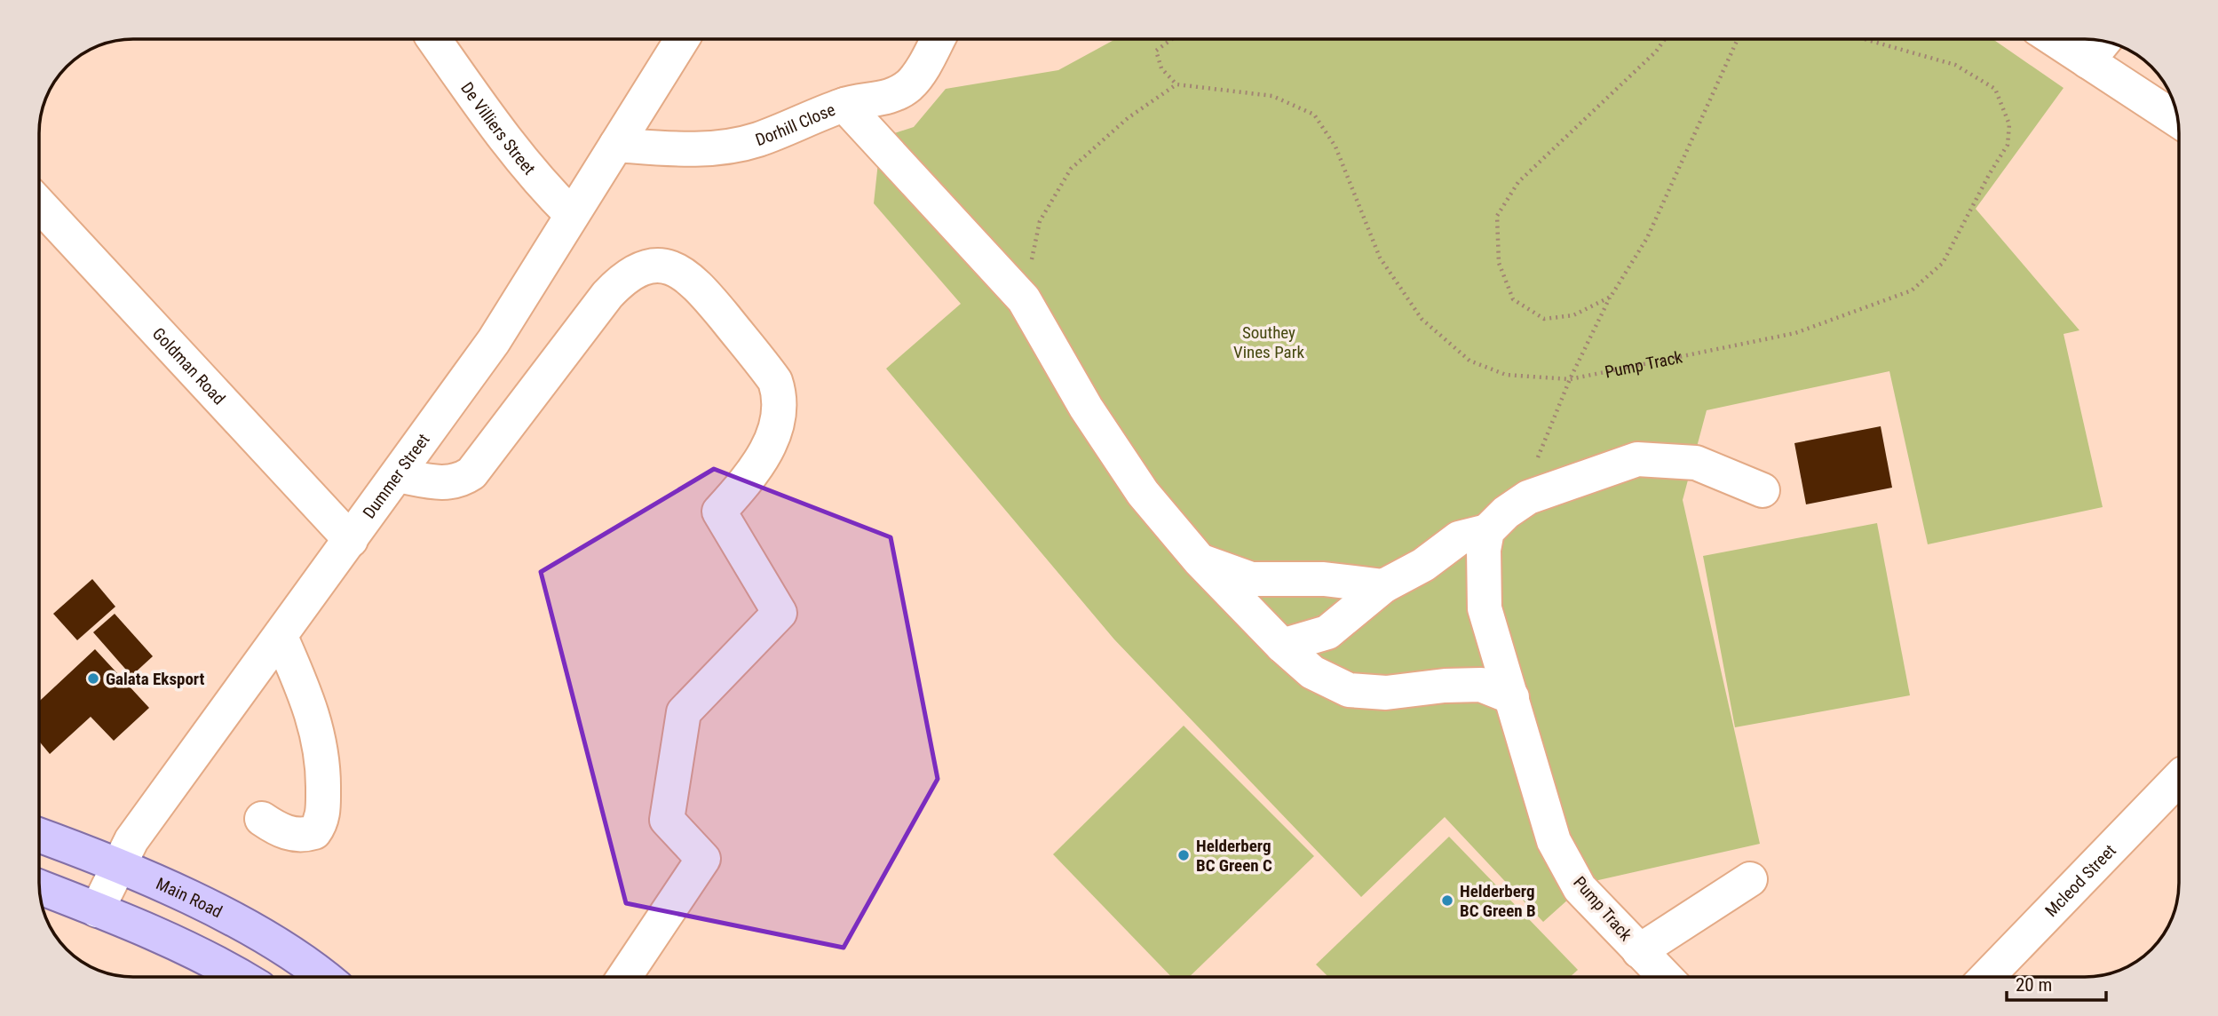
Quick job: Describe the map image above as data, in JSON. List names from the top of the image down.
{
  "streets": {
    "main road": ["Main Road"],
    "street": [
      "Dorhill Close",
      "De Villiers Street",
      "Pump Track",
      "Goldman Road",
      "Dummer Street",
      "Mcleod Street"
    ]
  },
  "crossings": [
    ["Dorhill Close", "Dummer Street"],
    ["De Villiers Street", "Dummer Street"],
    ["Goldman Road", "Dummer Street"],
    ["Dummer Street", "Main Road"]
  ],
  "parks": ["Southey Vines Park"],
  "places": ["Galata Eksport", "Helderberg BC Green C", "Helderberg BC Green B"],
  "scale_bar": "20 m"
}
